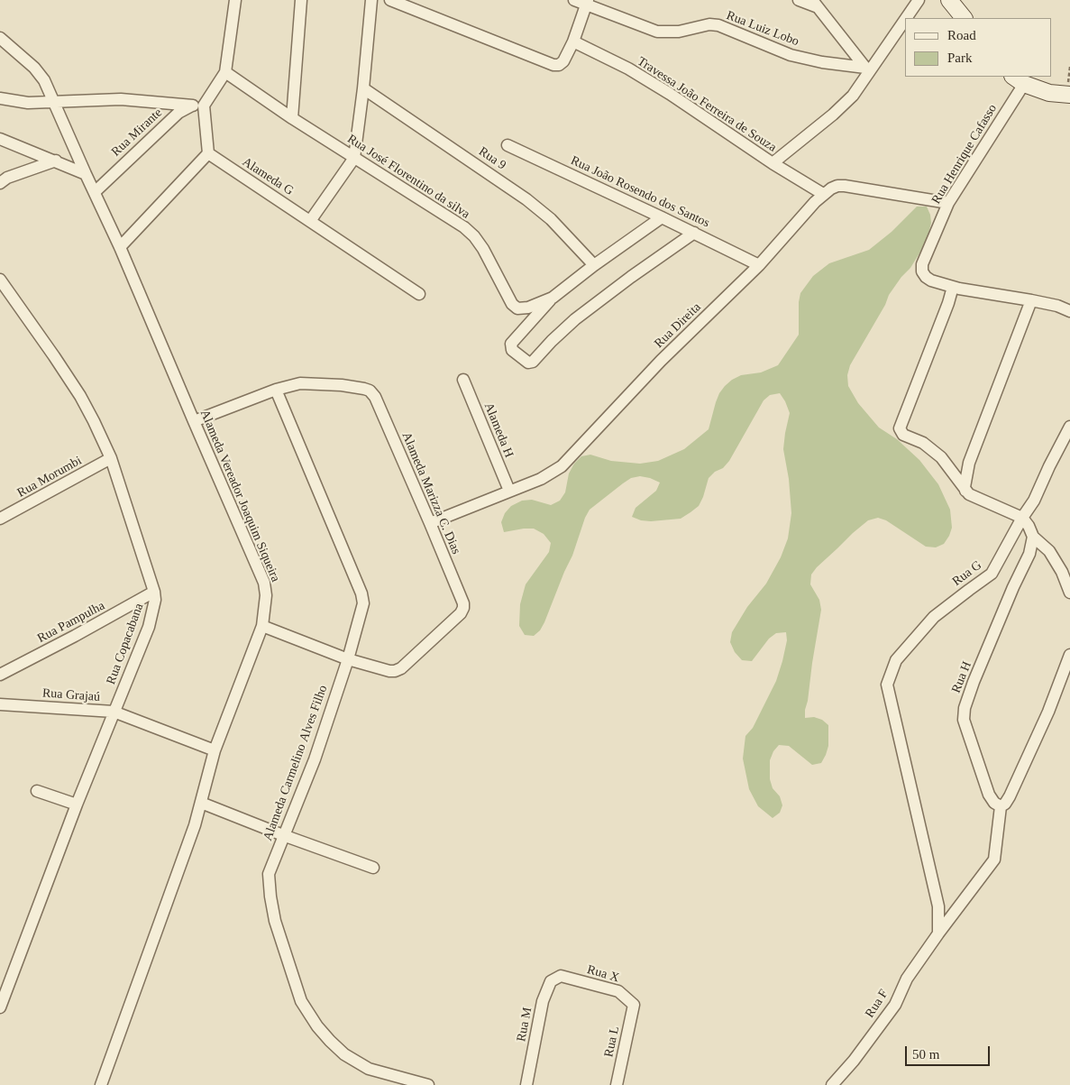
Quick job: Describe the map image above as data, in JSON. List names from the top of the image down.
{
  "streets": {
    "street": [
      "Rua Luiz Lobo",
      "Travessa João Ferreira de Souza",
      "Rua Mirante",
      "Rua Henrique Cafasso",
      "Rua 9",
      "Alameda G",
      "Rua José Florentino da silva",
      "Rua João Rosendo dos Santos",
      "Rua Direita",
      "Alameda H",
      "Rua Morumbi",
      "Alameda Marizza C. Dias",
      "Alameda Vereador Joaquim Siqueira",
      "Rua G",
      "Rua Pampulha",
      "Rua Copacabana",
      "Rua H",
      "Rua Grajaú",
      "Alameda Carmelino Alves Filho",
      "Rua X",
      "Rua F",
      "Rua M",
      "Rua L"
    ]
  },
  "crossings": [
    ["Travessa João Ferreira de Souza", "Rua Direita"],
    ["Rua Mirante", "Alameda Vereador Joaquim Siqueira"],
    ["Rua Henrique Cafasso", "Rua Direita"],
    ["Rua 9", "Rua José Florentino da silva"],
    ["Rua José Florentino da silva", "Rua João Rosendo dos Santos"],
    ["Rua João Rosendo dos Santos", "Rua Direita"],
    ["Rua Direita", "Alameda H"],
    ["Rua Direita", "Alameda Marizza C. Dias"],
    ["Rua Morumbi", "Rua Copacabana"],
    ["Alameda Marizza C. Dias", "Alameda Carmelino Alves Filho"],
    ["Alameda Vereador Joaquim Siqueira", "Rua Grajaú"],
    ["Rua G", "Rua F"],
    ["Rua Pampulha", "Rua Copacabana"],
    ["Rua Copacabana", "Rua Grajaú"],
    ["Rua X", "Rua M"],
    ["Rua X", "Rua L"]
  ],
  "legend": ["Road", "Park"],
  "scale_bar": "50 m"
}
